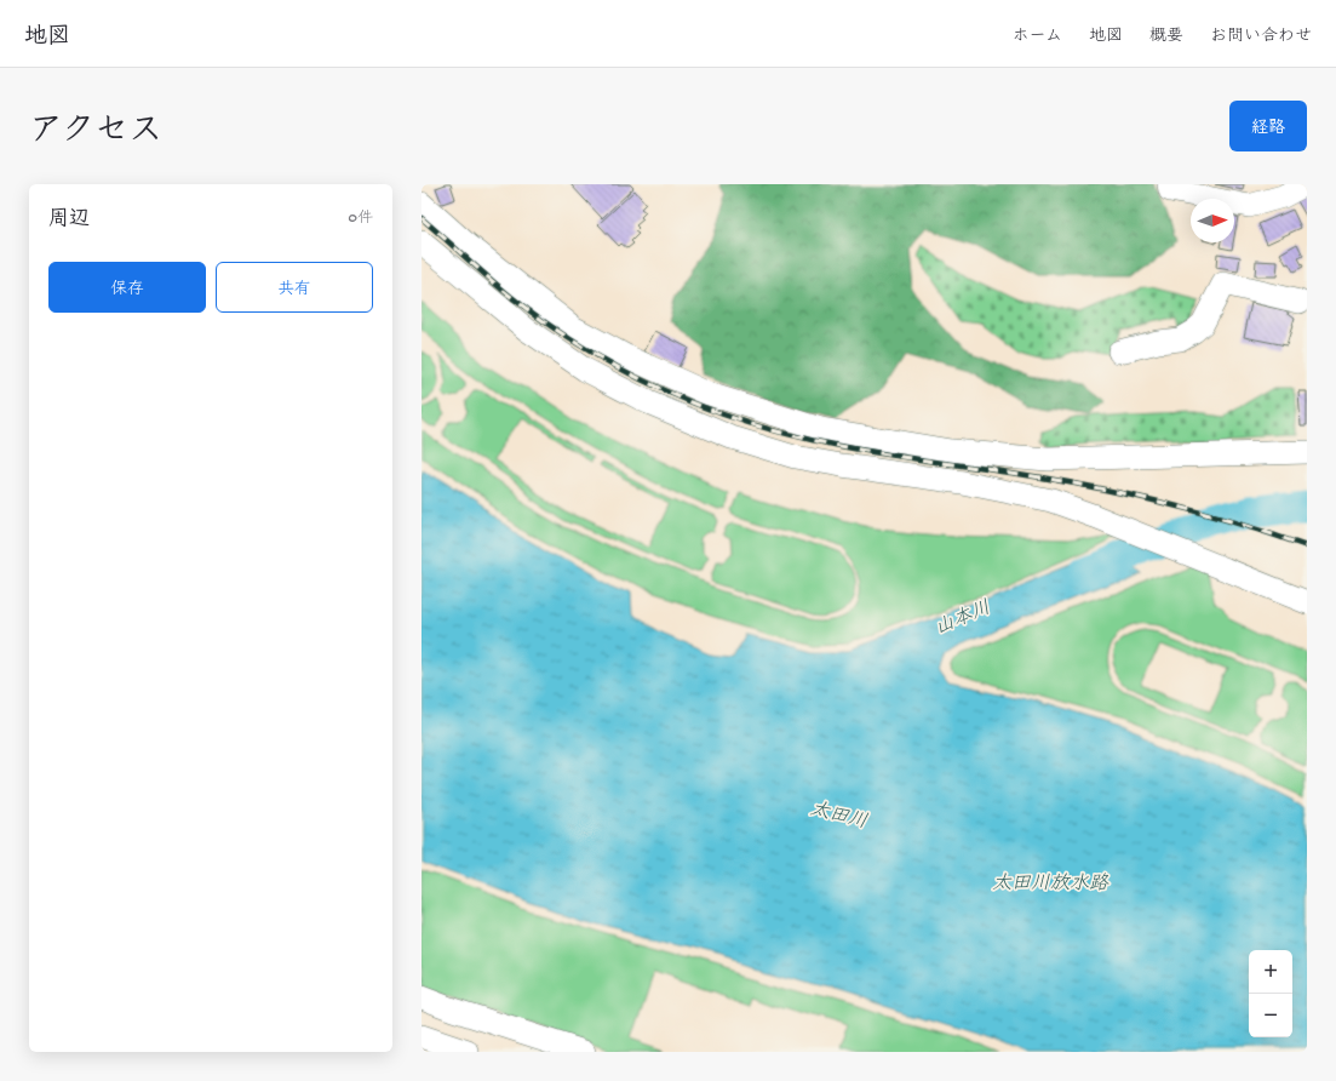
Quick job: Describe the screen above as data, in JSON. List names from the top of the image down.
{
  "water": ["山本川", "太田川", "太田川放水路"],
  "north": "right",
  "page": {
    "header": "地図",
    "nav": [
      "ホーム",
      "地図",
      "概要",
      "お問い合わせ"
    ],
    "title": "アクセス",
    "buttons": [
      "経路",
      ["保存", "共有"]
    ],
    "heading": ["周辺", "0件"],
    "map_buttons": ["+", "−"]
  }
}
